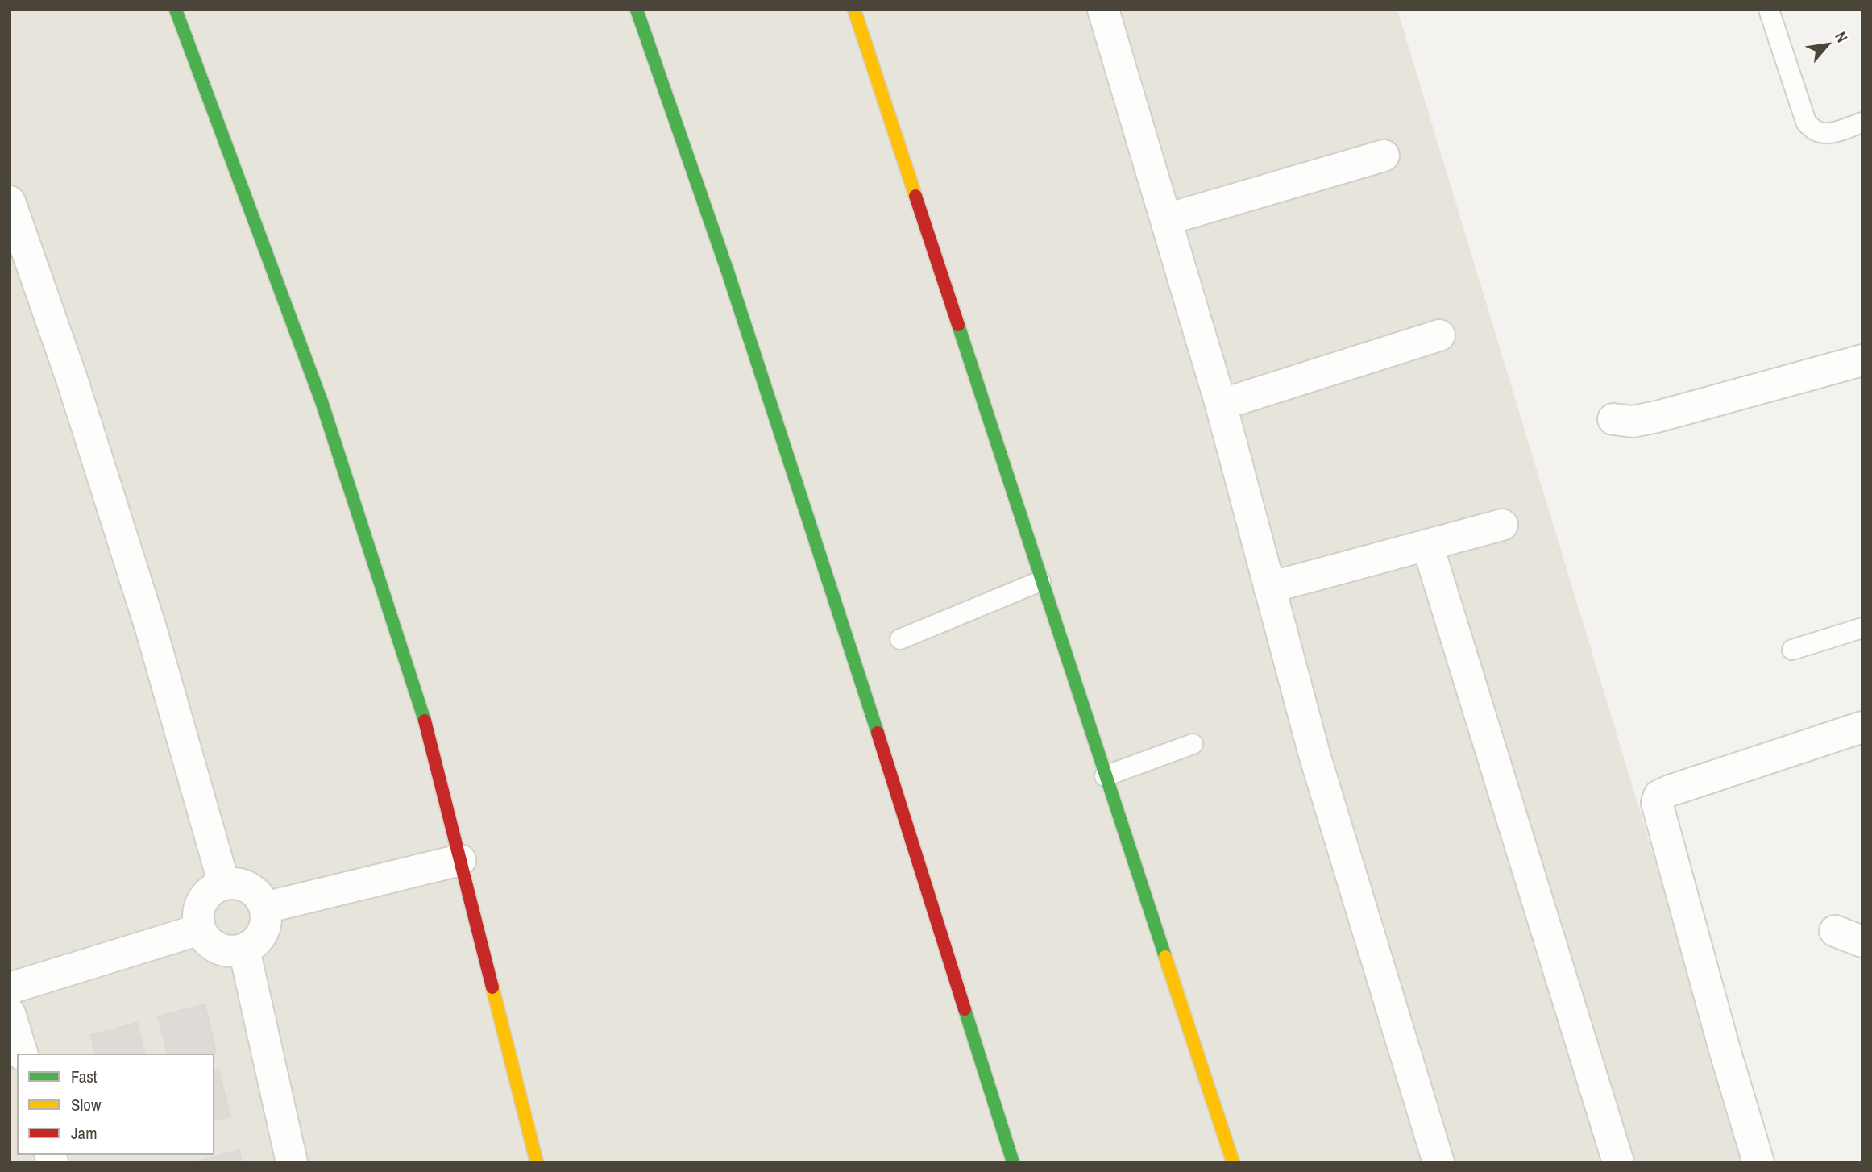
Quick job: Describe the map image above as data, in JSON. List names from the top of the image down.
{
  "legend": ["Fast", "Slow", "Jam"],
  "north": "top right"
}
